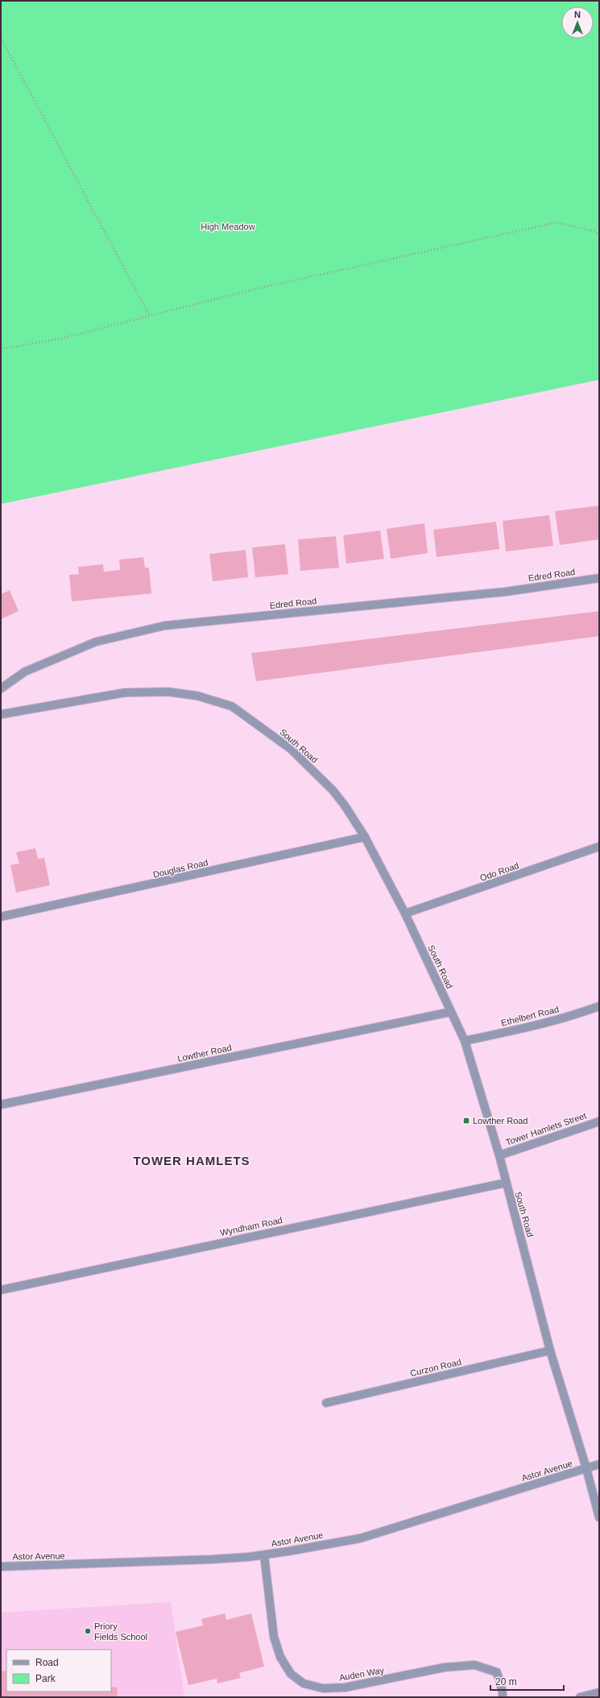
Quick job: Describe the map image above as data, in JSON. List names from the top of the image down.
{
  "streets": {
    "street": [
      "Edred Road",
      "South Road",
      "Douglas Road",
      "Odo Road",
      "Ethelbert Road",
      "Lowther Road",
      "Tower Hamlets Street",
      "Wyndham Road",
      "Curzon Road",
      "Astor Avenue",
      "Auden Way"
    ]
  },
  "crossings": [
    ["South Road", "Douglas Road"],
    ["South Road", "Odo Road"],
    ["South Road", "Ethelbert Road"],
    ["South Road", "Lowther Road"],
    ["South Road", "Tower Hamlets Street"],
    ["South Road", "Wyndham Road"],
    ["South Road", "Curzon Road"],
    ["South Road", "Astor Avenue"],
    ["Astor Avenue", "Auden Way"]
  ],
  "districts": ["TOWER HAMLETS"],
  "parks": ["High Meadow"],
  "places": {
    "transit": ["Lowther Road"],
    "other": ["Priory Fields School"]
  },
  "legend": ["Road", "Park"],
  "scale_bar": "20 m",
  "north": "top"
}
